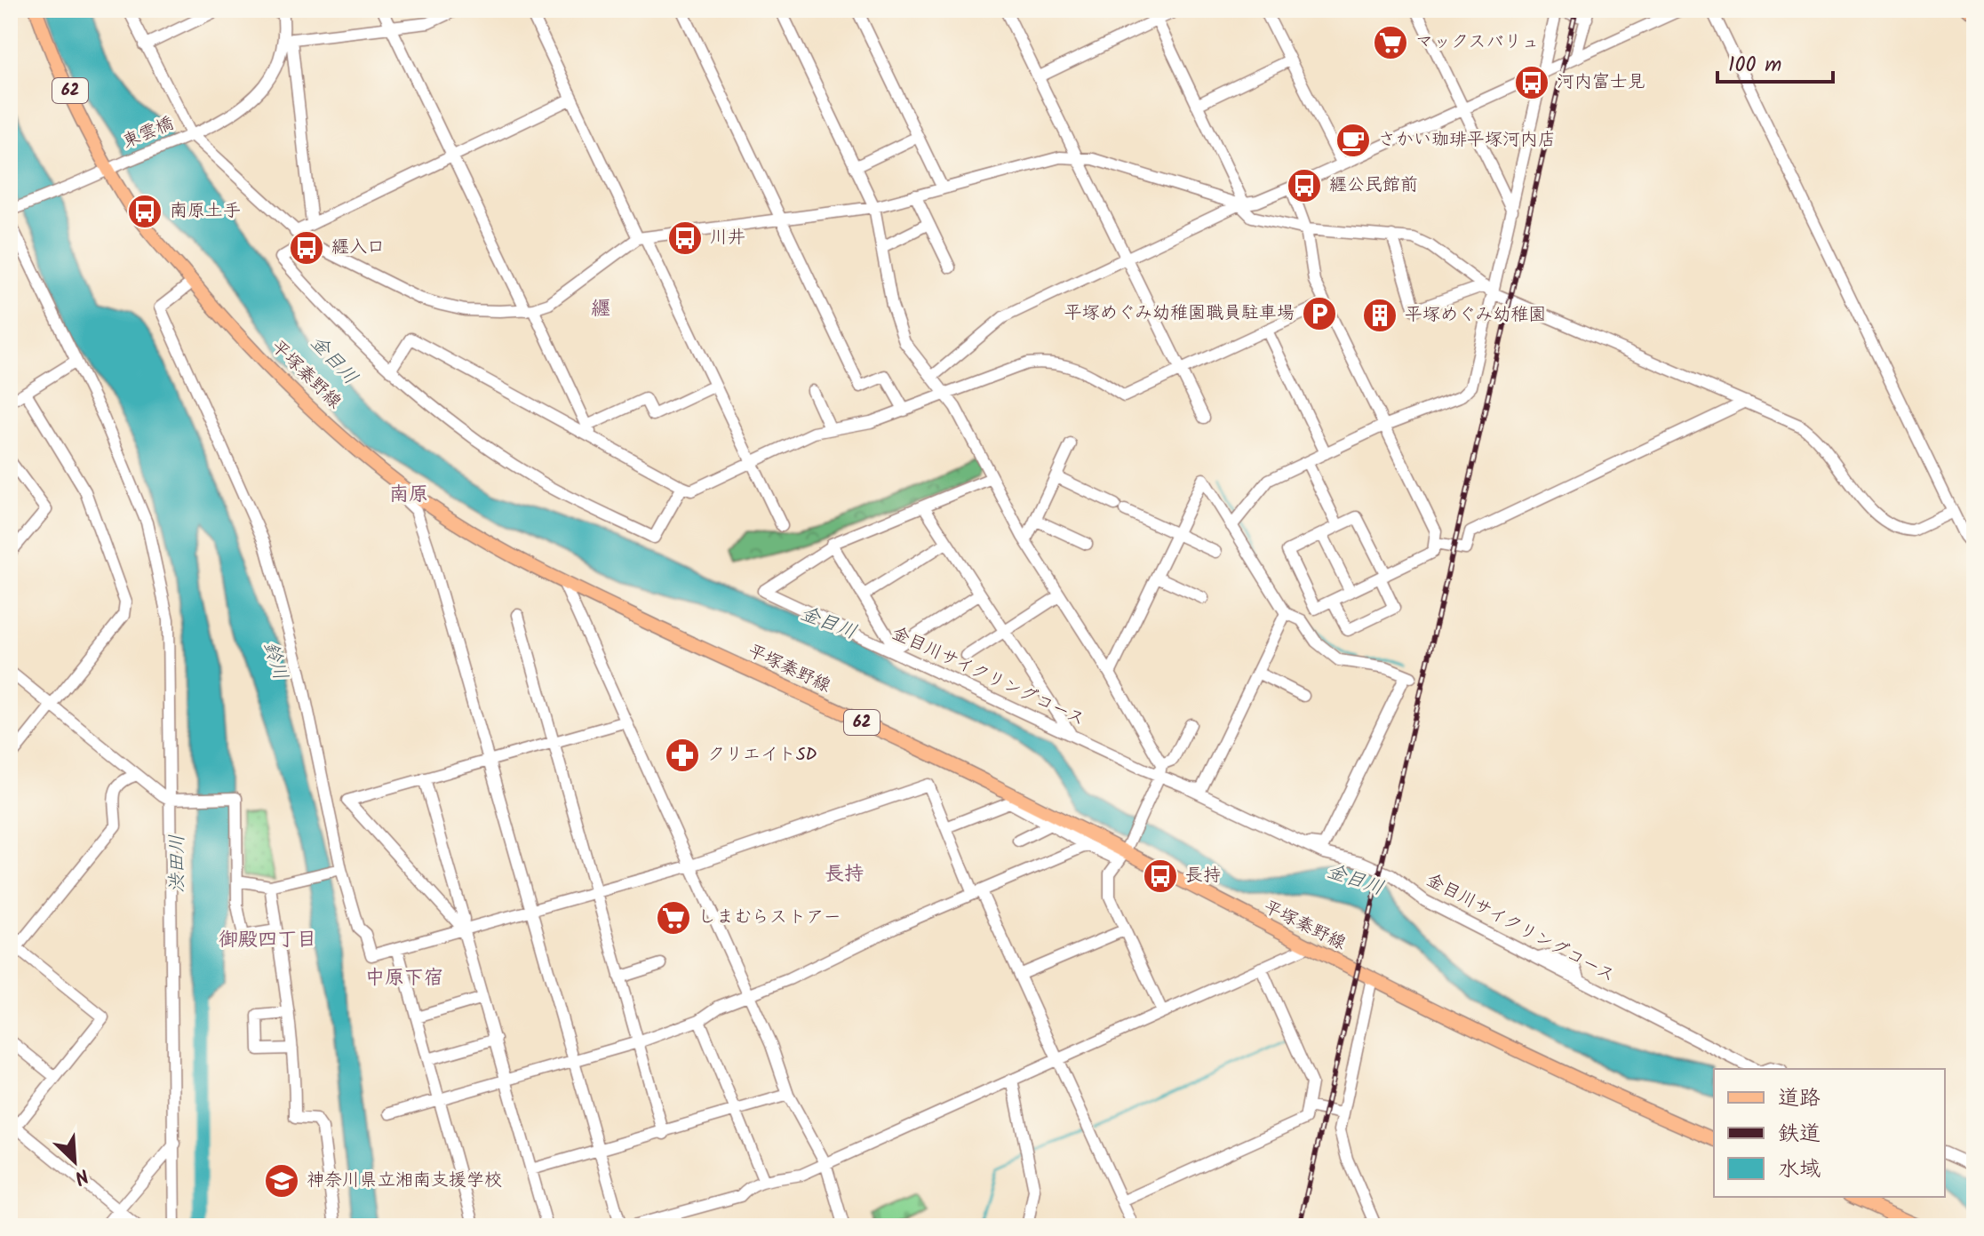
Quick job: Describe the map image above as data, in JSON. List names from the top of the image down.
{
  "streets": {
    "main road": ["62", "平塚秦野線"],
    "street": ["東雲橋", "金目川サイクリングコース"]
  },
  "crossings": [
    ["東雲橋", "平塚秦野線"]
  ],
  "districts": [
    "纒",
    "南原",
    "長持",
    "御殿四丁目",
    "中原下宿"
  ],
  "water": ["金目川", "鈴川", "渋田川"],
  "places": {
    "supermarket": ["マックスバリュ", "しまむらストアー"],
    "bus stop": [
      "河内富士見",
      "纒公民館前",
      "南原土手",
      "川井",
      "纒入口",
      "長持"
    ],
    "cafe": ["さかい珈琲平塚河内店"],
    "parking": ["平塚めぐみ幼稚園職員駐車場"],
    "building": ["平塚めぐみ幼稚園"],
    "pharmacy": ["クリエイトSD"],
    "school or university": ["神奈川県立湘南支援学校"]
  },
  "legend": ["道路", "鉄道", "水域"],
  "scale_bar": "100 m",
  "north": "bottom right"
}
